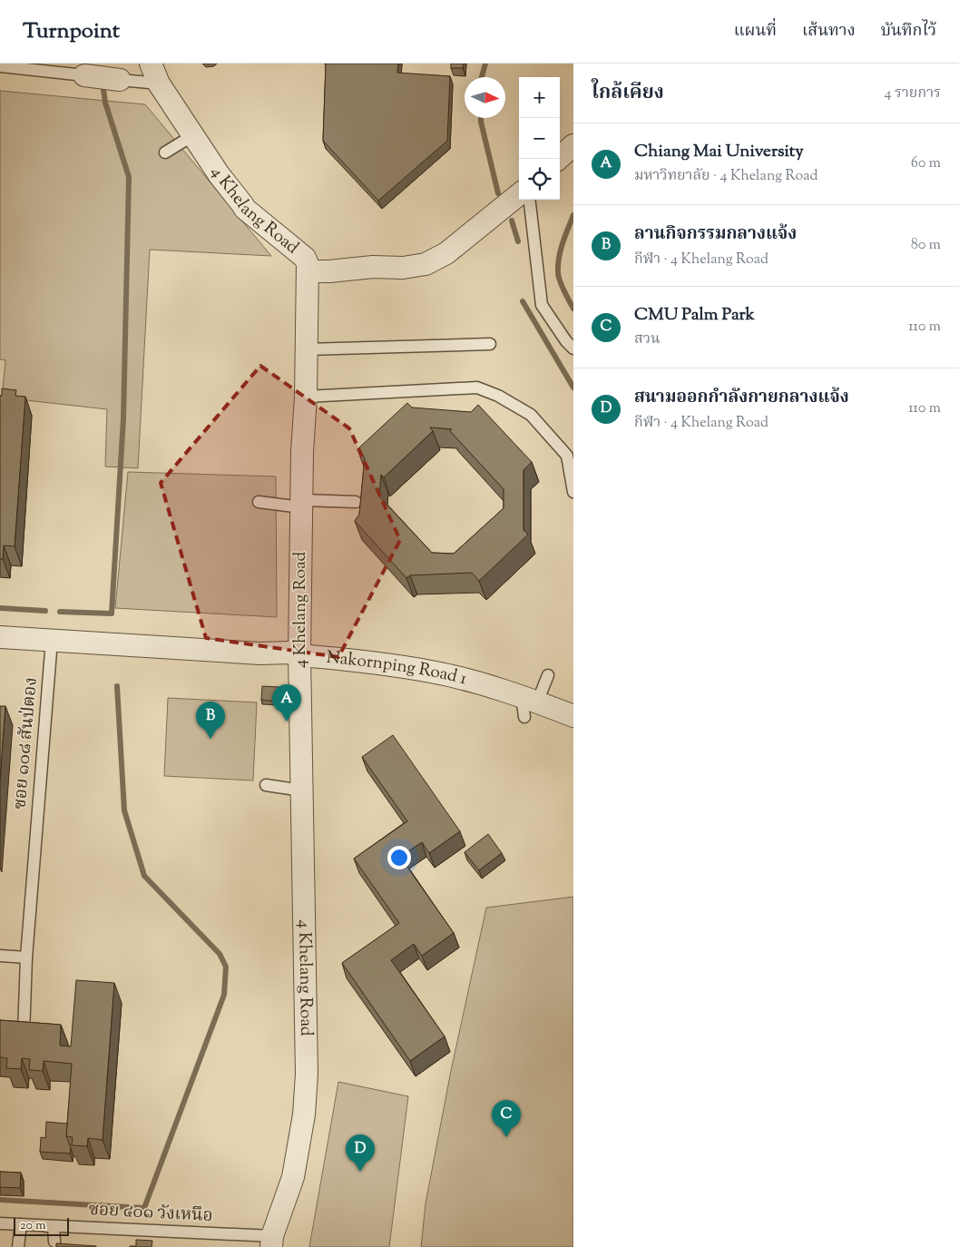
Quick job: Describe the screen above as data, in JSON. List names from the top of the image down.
{
  "streets": {
    "street": ["4 Khelang Road", "Nakornping Road 1"],
    "lane": ["ซอย ๑๐๘ สันป่ตอง", "ซอย ๔๐๑ วังเหนึอ"]
  },
  "crossings": [
    ["4 Khelang Road", "Nakornping Road 1"]
  ],
  "scale_bar": "20 m",
  "north": "right",
  "page": {
    "header": "Turnpoint",
    "nav": ["แผนที่", "เส้นทาง", "บันทึกไว้"],
    "heading": ["ใกล้เคียง", "4 รายการ"],
    "map_buttons": ["+", "−"],
    "list": [
      {
        "mark": "A",
        "name": "Chiang Mai University",
        "note": "มหาวิทยาลัย · 4 Khelang Road",
        "value": "60 m"
      },
      {
        "mark": "B",
        "name": "ลานกิจกรรมกลางแจ้ง",
        "note": "กีฬา · 4 Khelang Road",
        "value": "80 m"
      },
      {
        "mark": "C",
        "name": "CMU Palm Park",
        "note": "สวน",
        "value": "110 m"
      },
      {
        "mark": "D",
        "name": "สนามออกกำลังกายกลางแจ้ง",
        "note": "กีฬา · 4 Khelang Road",
        "value": "110 m"
      }
    ],
    "pins": [
      "A",
      "B",
      "C",
      "D"
    ],
    "scale": "20 m"
  }
}
